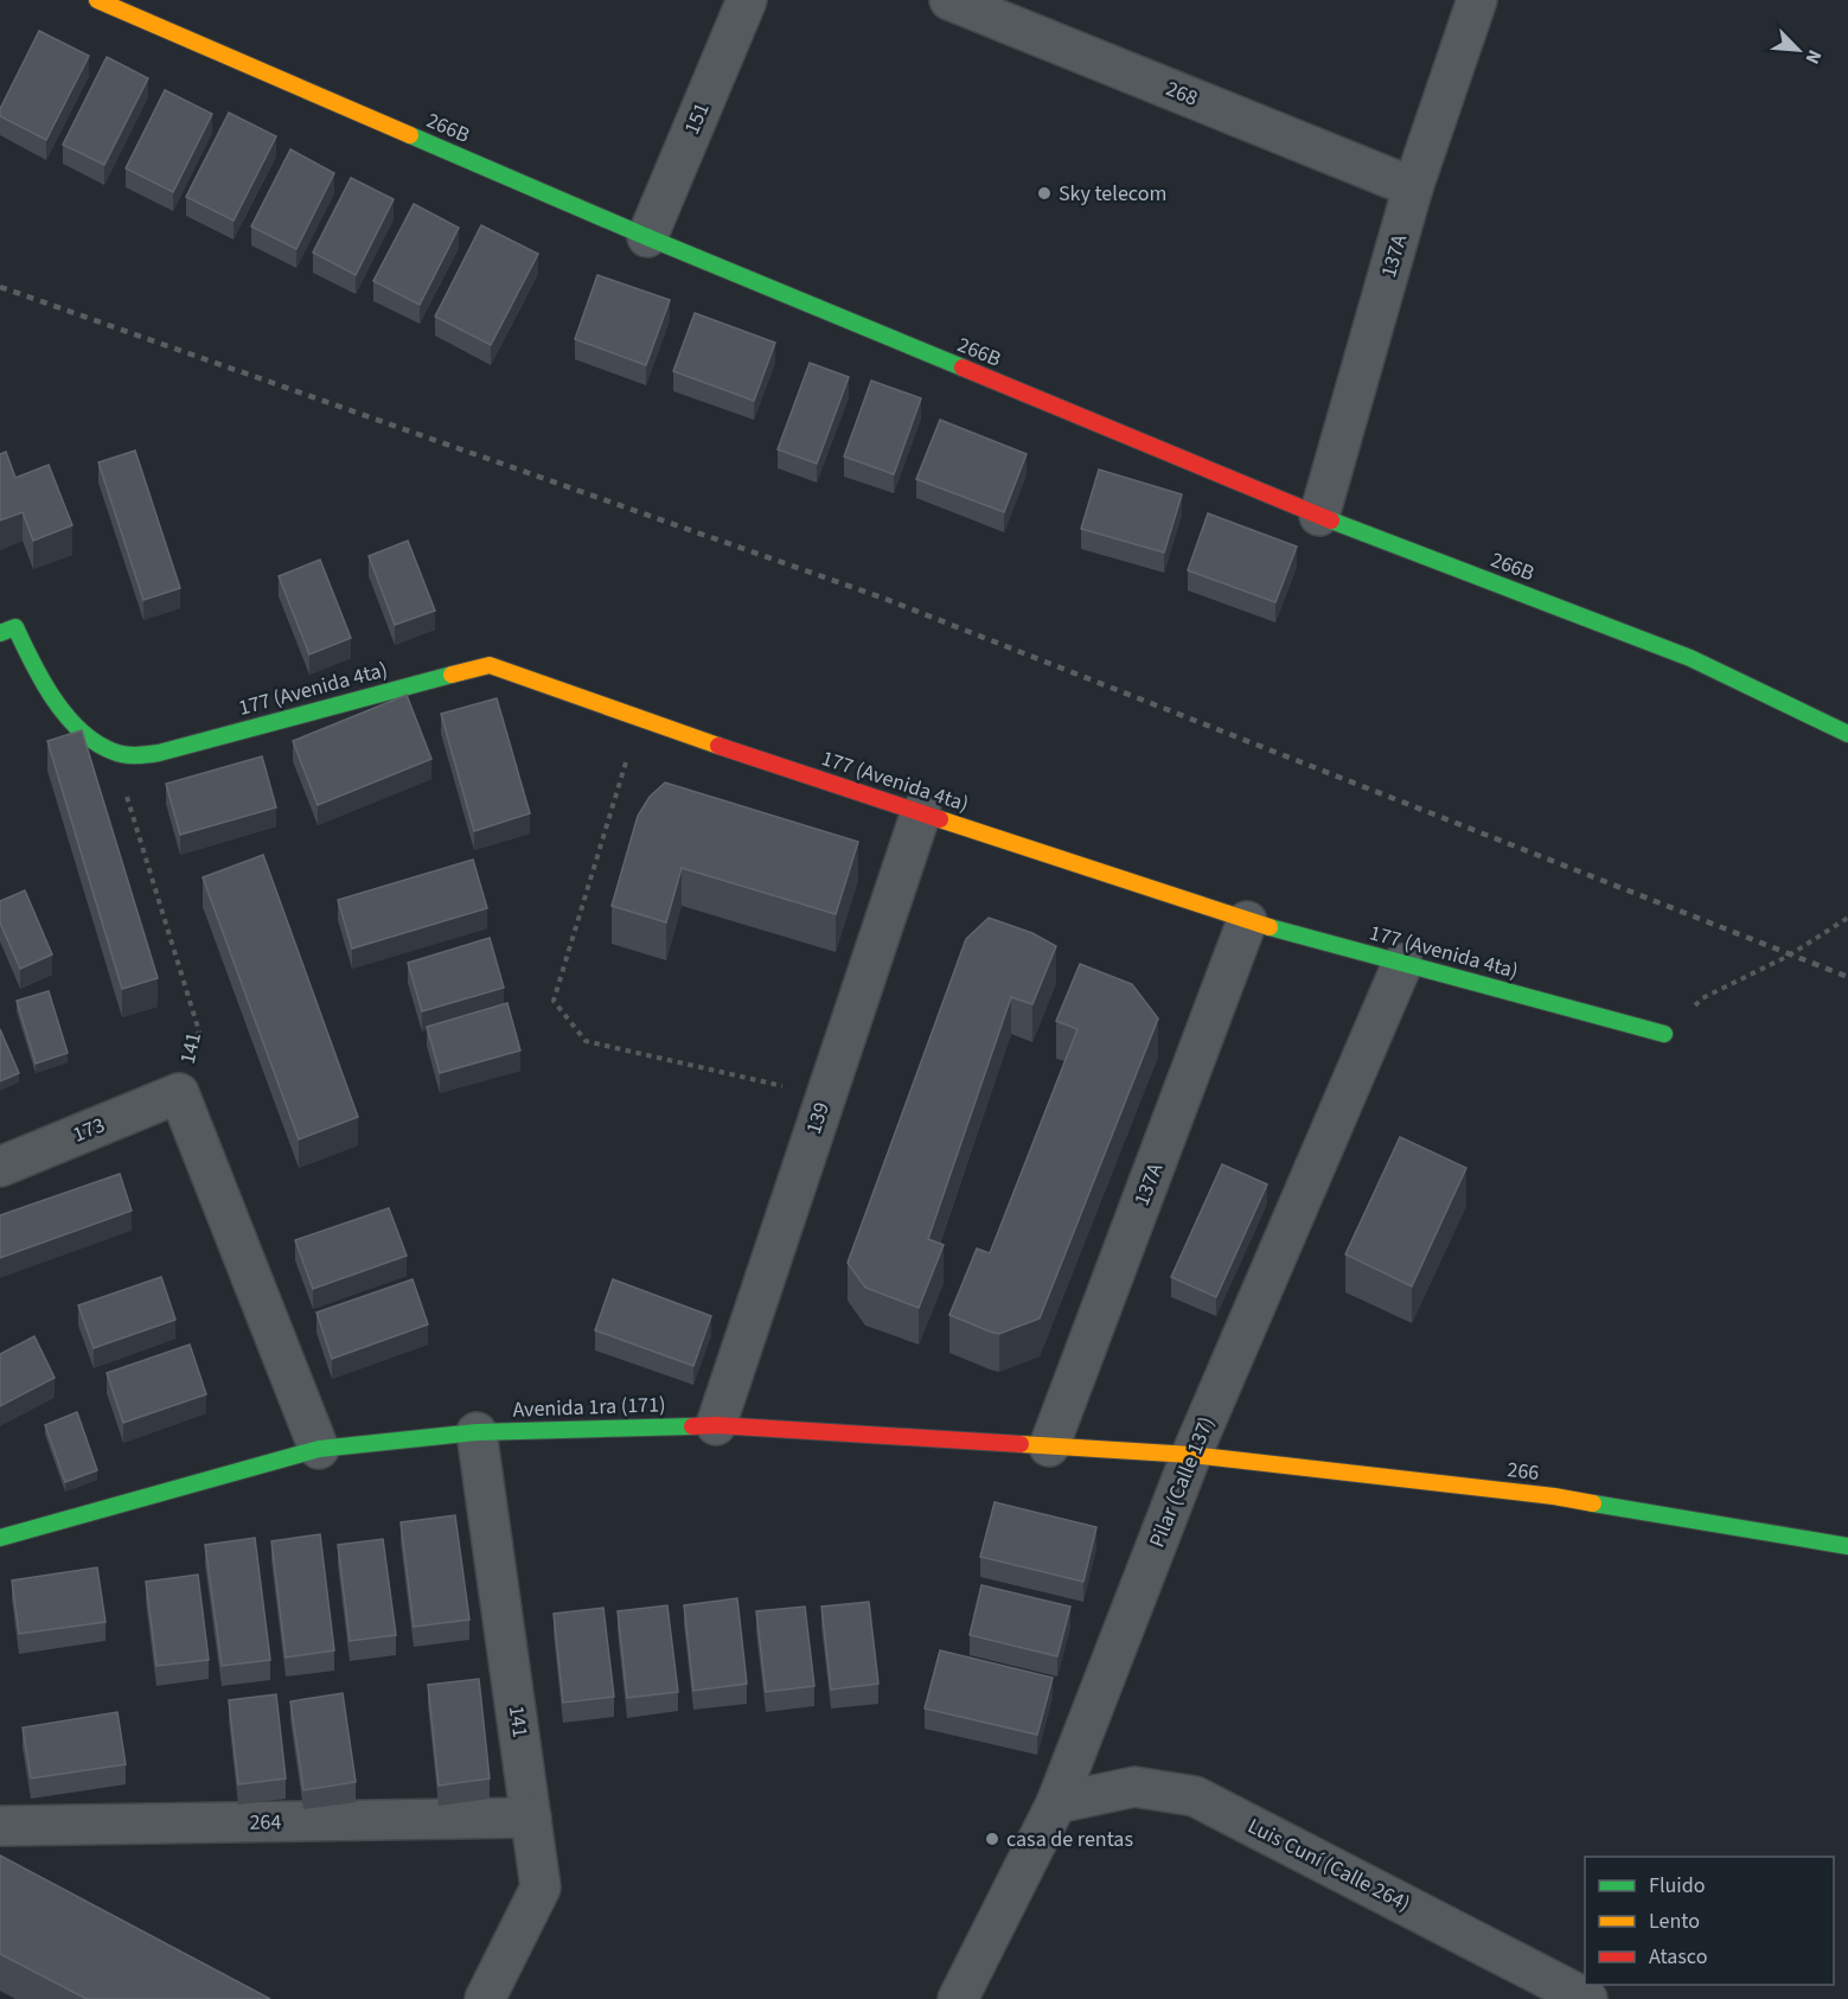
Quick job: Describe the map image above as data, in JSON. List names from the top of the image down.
{
  "streets": {
    "street": [
      "268",
      "151",
      "266B",
      "137A",
      "177 (Avenida 4ta)",
      "141",
      "139",
      "173",
      "Avenida 1ra (171)",
      "266",
      "Pilar (Calle 137)",
      "264",
      "Luis Cuní (Calle 264)"
    ]
  },
  "crossings": [
    ["268", "137A"],
    ["151", "266B"],
    ["266B", "137A"],
    ["137A", "177 (Avenida 4ta)"],
    ["137A", "Avenida 1ra (171)"],
    ["177 (Avenida 4ta)", "141"],
    ["177 (Avenida 4ta)", "139"],
    ["177 (Avenida 4ta)", "Pilar (Calle 137)"],
    ["141", "173"],
    ["141", "Avenida 1ra (171)"],
    ["141", "264"],
    ["139", "Avenida 1ra (171)"],
    ["Avenida 1ra (171)", "266"],
    ["Avenida 1ra (171)", "Pilar (Calle 137)"],
    ["266", "Pilar (Calle 137)"],
    ["Pilar (Calle 137)", "Luis Cuní (Calle 264)"]
  ],
  "places": ["Sky telecom", "casa de rentas"],
  "legend": ["Fluido", "Lento", "Atasco"],
  "north": "bottom right"
}
